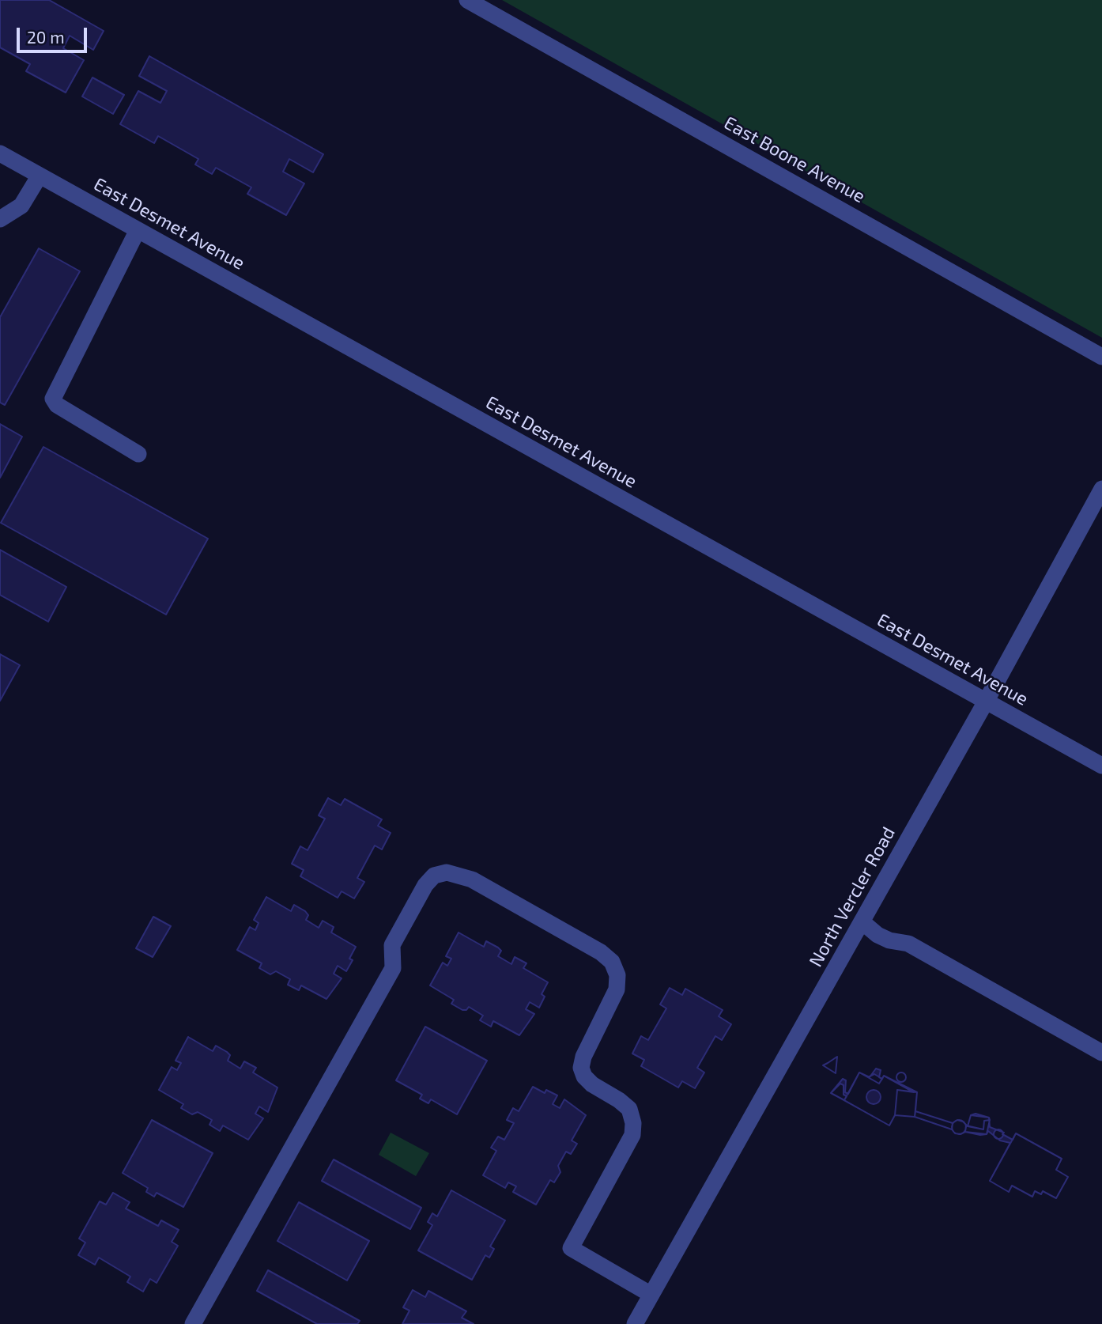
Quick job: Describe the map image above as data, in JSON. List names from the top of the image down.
{
  "streets": {
    "street": ["East Boone Avenue", "East Desmet Avenue", "North Vercler Road"]
  },
  "crossings": [
    ["East Desmet Avenue", "North Vercler Road"]
  ],
  "scale_bar": "20 m"
}
